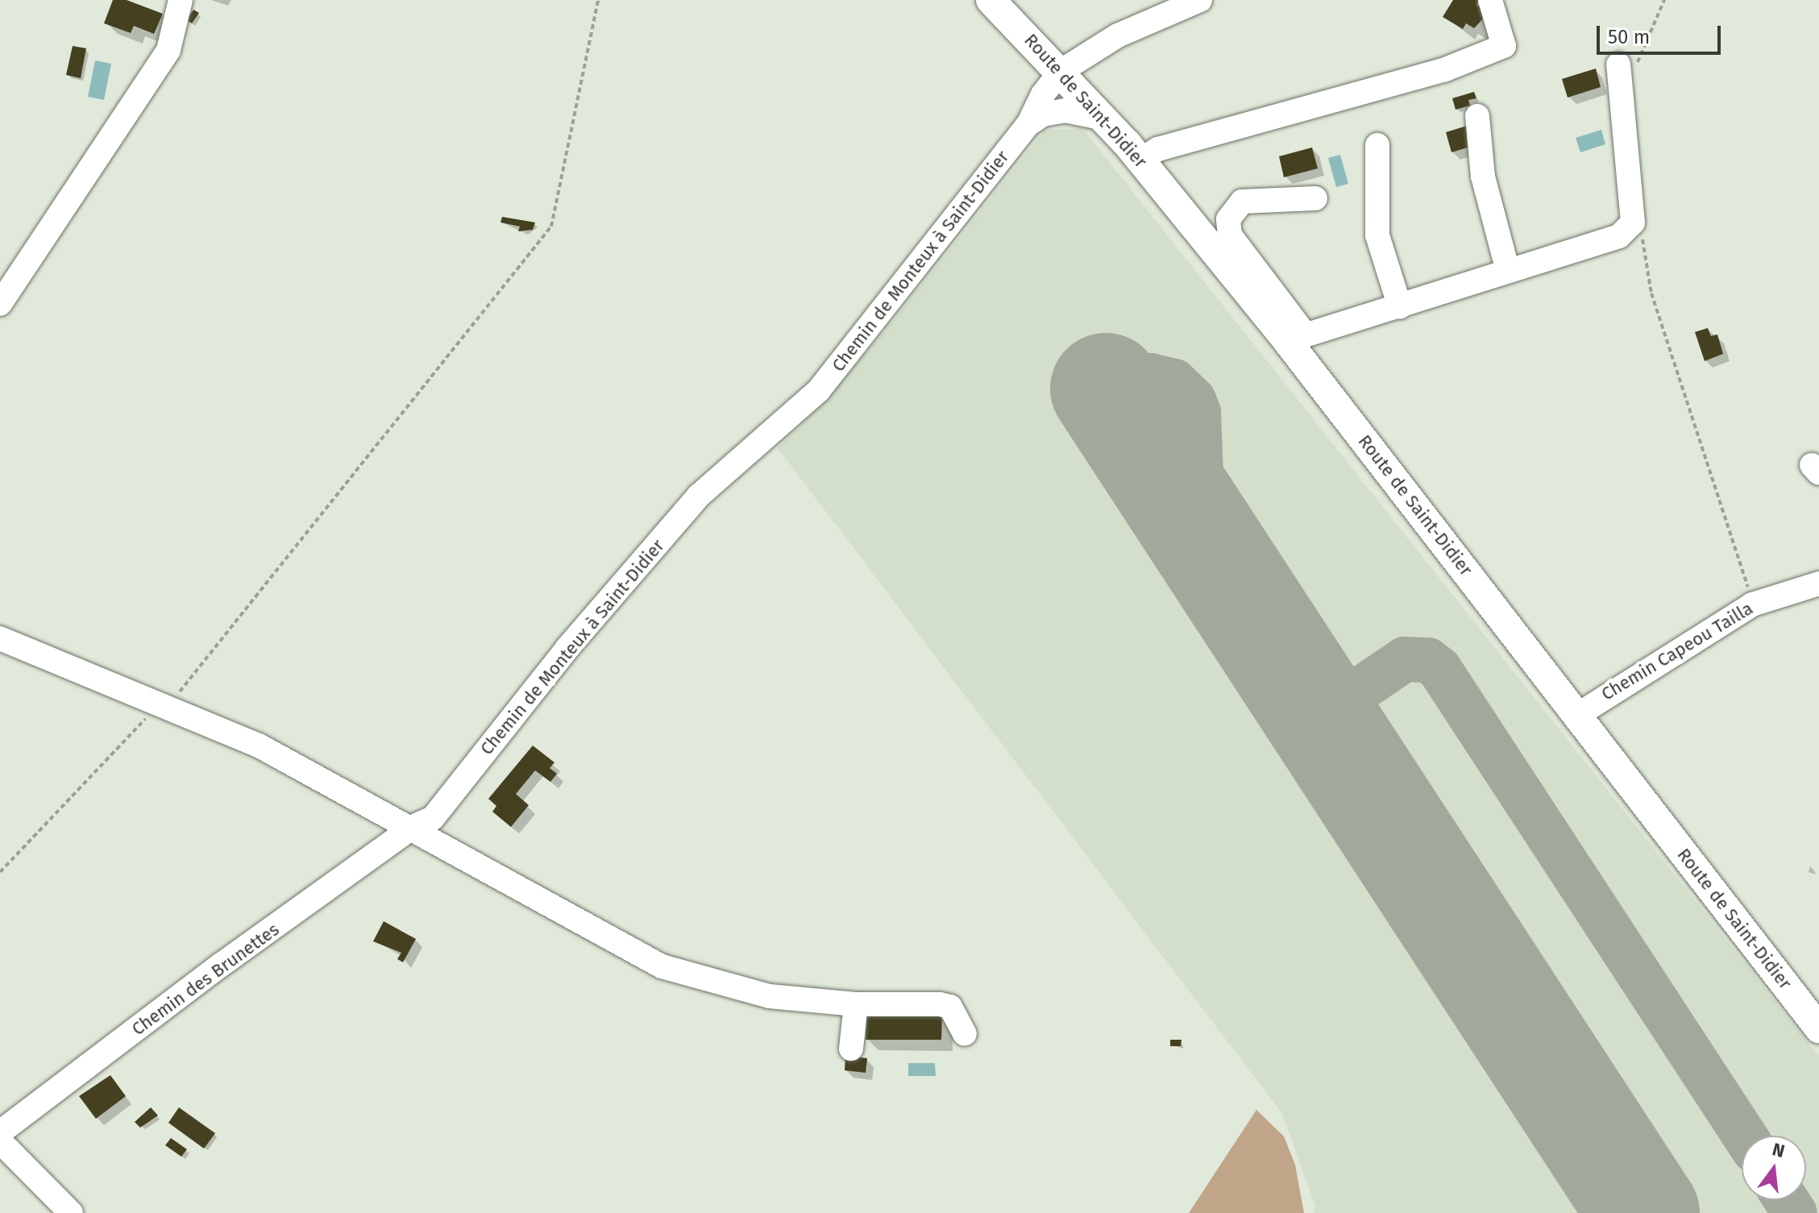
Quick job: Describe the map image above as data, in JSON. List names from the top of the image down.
{
  "streets": {
    "main road": ["Route de Saint-Didier"],
    "street": ["Chemin de Monteux à Saint-Didier", "Chemin Capeou Tailla", "Chemin des Brunettes"]
  },
  "crossings": [
    ["Route de Saint-Didier", "Chemin de Monteux à Saint-Didier"],
    ["Route de Saint-Didier", "Chemin Capeou Tailla"],
    ["Chemin de Monteux à Saint-Didier", "Chemin des Brunettes"]
  ],
  "scale_bar": "50 m",
  "north": "top"
}
